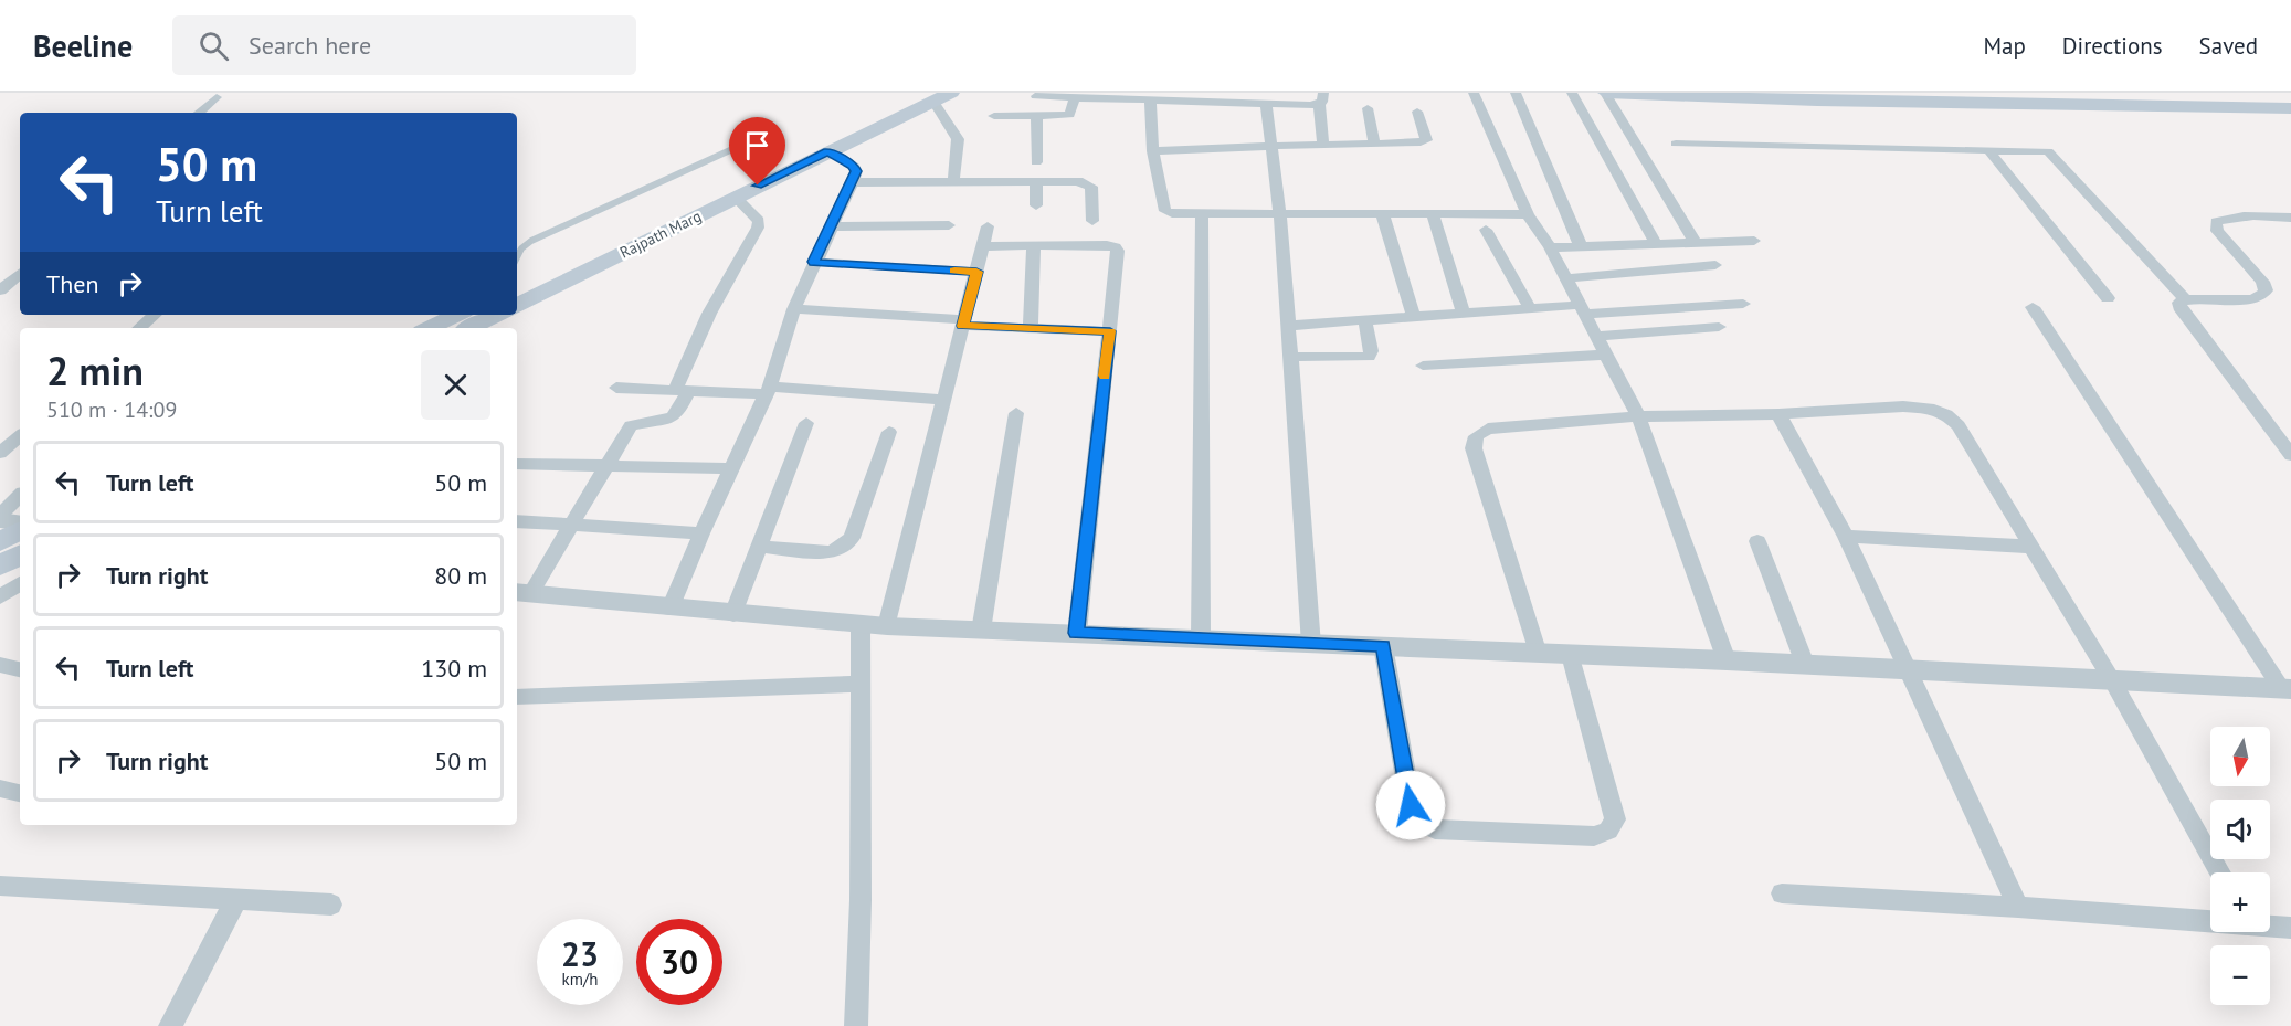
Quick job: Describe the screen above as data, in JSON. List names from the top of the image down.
{
  "streets": {
    "main road": ["Rajpath Marg"]
  },
  "north": "bottom",
  "page": {
    "header": "Beeline",
    "search": "Search here",
    "nav": ["Map", "Directions", "Saved"],
    "turn": ["50 m", "Turn left"],
    "then": "Then",
    "heading": ["2 min", "510 m · 14:09"],
    "list": [
      {
        "name": "Turn left",
        "value": "50 m"
      },
      {
        "name": "Turn right",
        "value": "80 m"
      },
      {
        "name": "Turn left",
        "value": "130 m"
      },
      {
        "name": "Turn right",
        "value": "50 m"
      }
    ],
    "map_buttons": ["+", "−"],
    "speed": "23 km/h",
    "limit": "30"
  }
}
